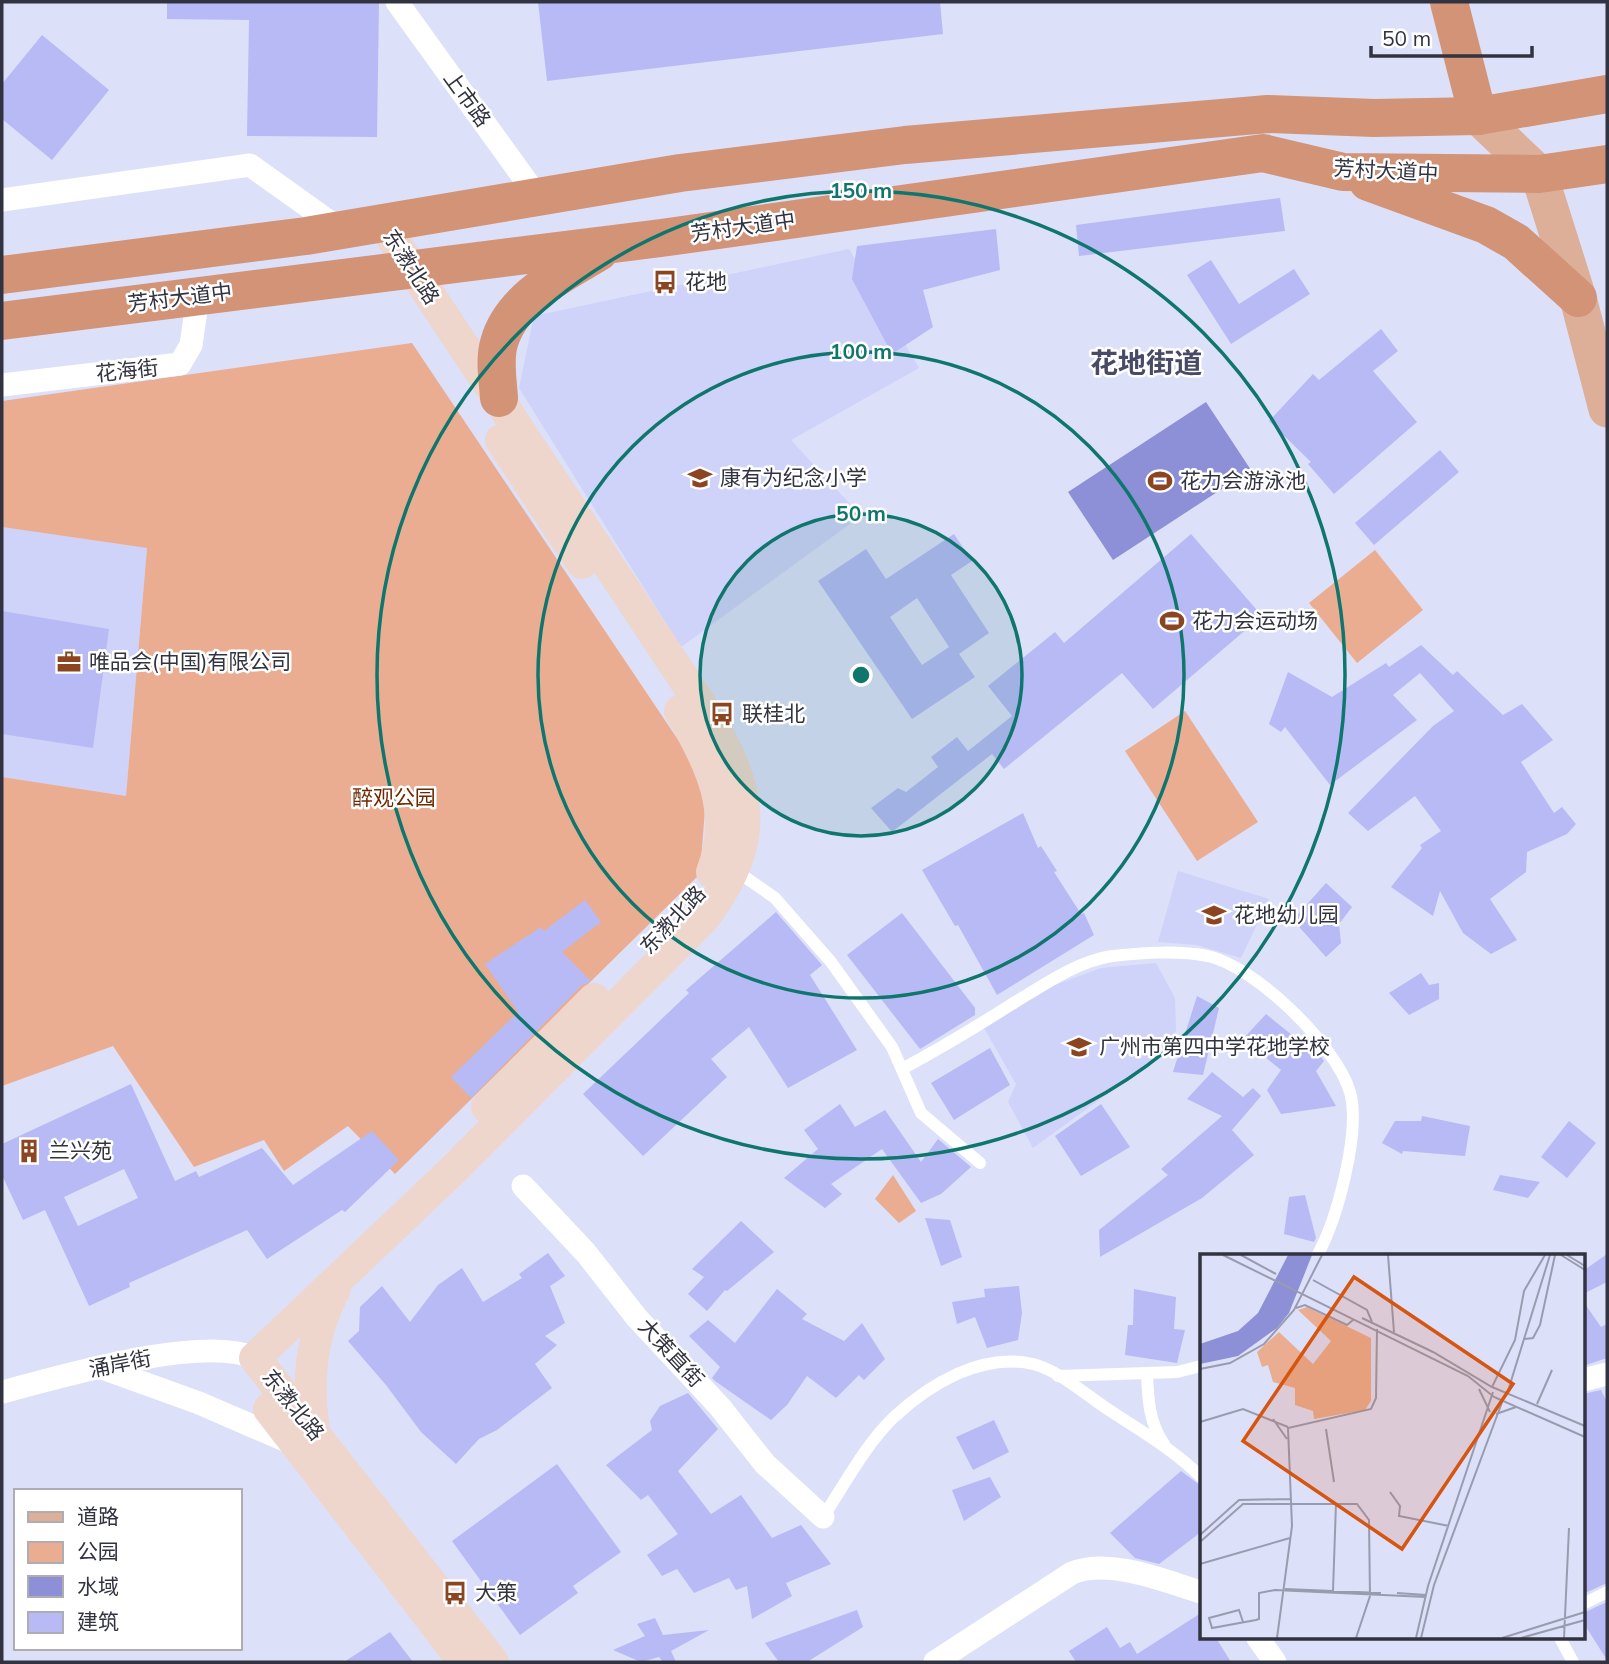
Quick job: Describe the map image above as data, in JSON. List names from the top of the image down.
{
  "streets": {
    "highway": ["芳村大道中"],
    "main road": ["东漖北路"],
    "street": [
      "上市路",
      "花海街",
      "大策直街",
      "涌岸街"
    ]
  },
  "crossings": [
    ["芳村大道中", "东漖北路"],
    ["芳村大道中", "花海街"],
    ["东漖北路", "涌岸街"]
  ],
  "districts": ["花地街道"],
  "parks": ["醉观公园"],
  "places": {
    "bus stop": ["花地", "联桂北", "大策"],
    "school or university": ["康有为纪念小学", "花地幼儿园", "广州市第四中学花地学校"],
    "sports": ["花力会游泳池", "花力会运动场"],
    "office": ["唯品会(中国)有限公司"],
    "building": ["兰兴苑"]
  },
  "legend": [
    "道路",
    "公园",
    "水域",
    "建筑"
  ],
  "scale_bar": "50 m",
  "rings": ["150 m", "100 m", "50 m"]
}
